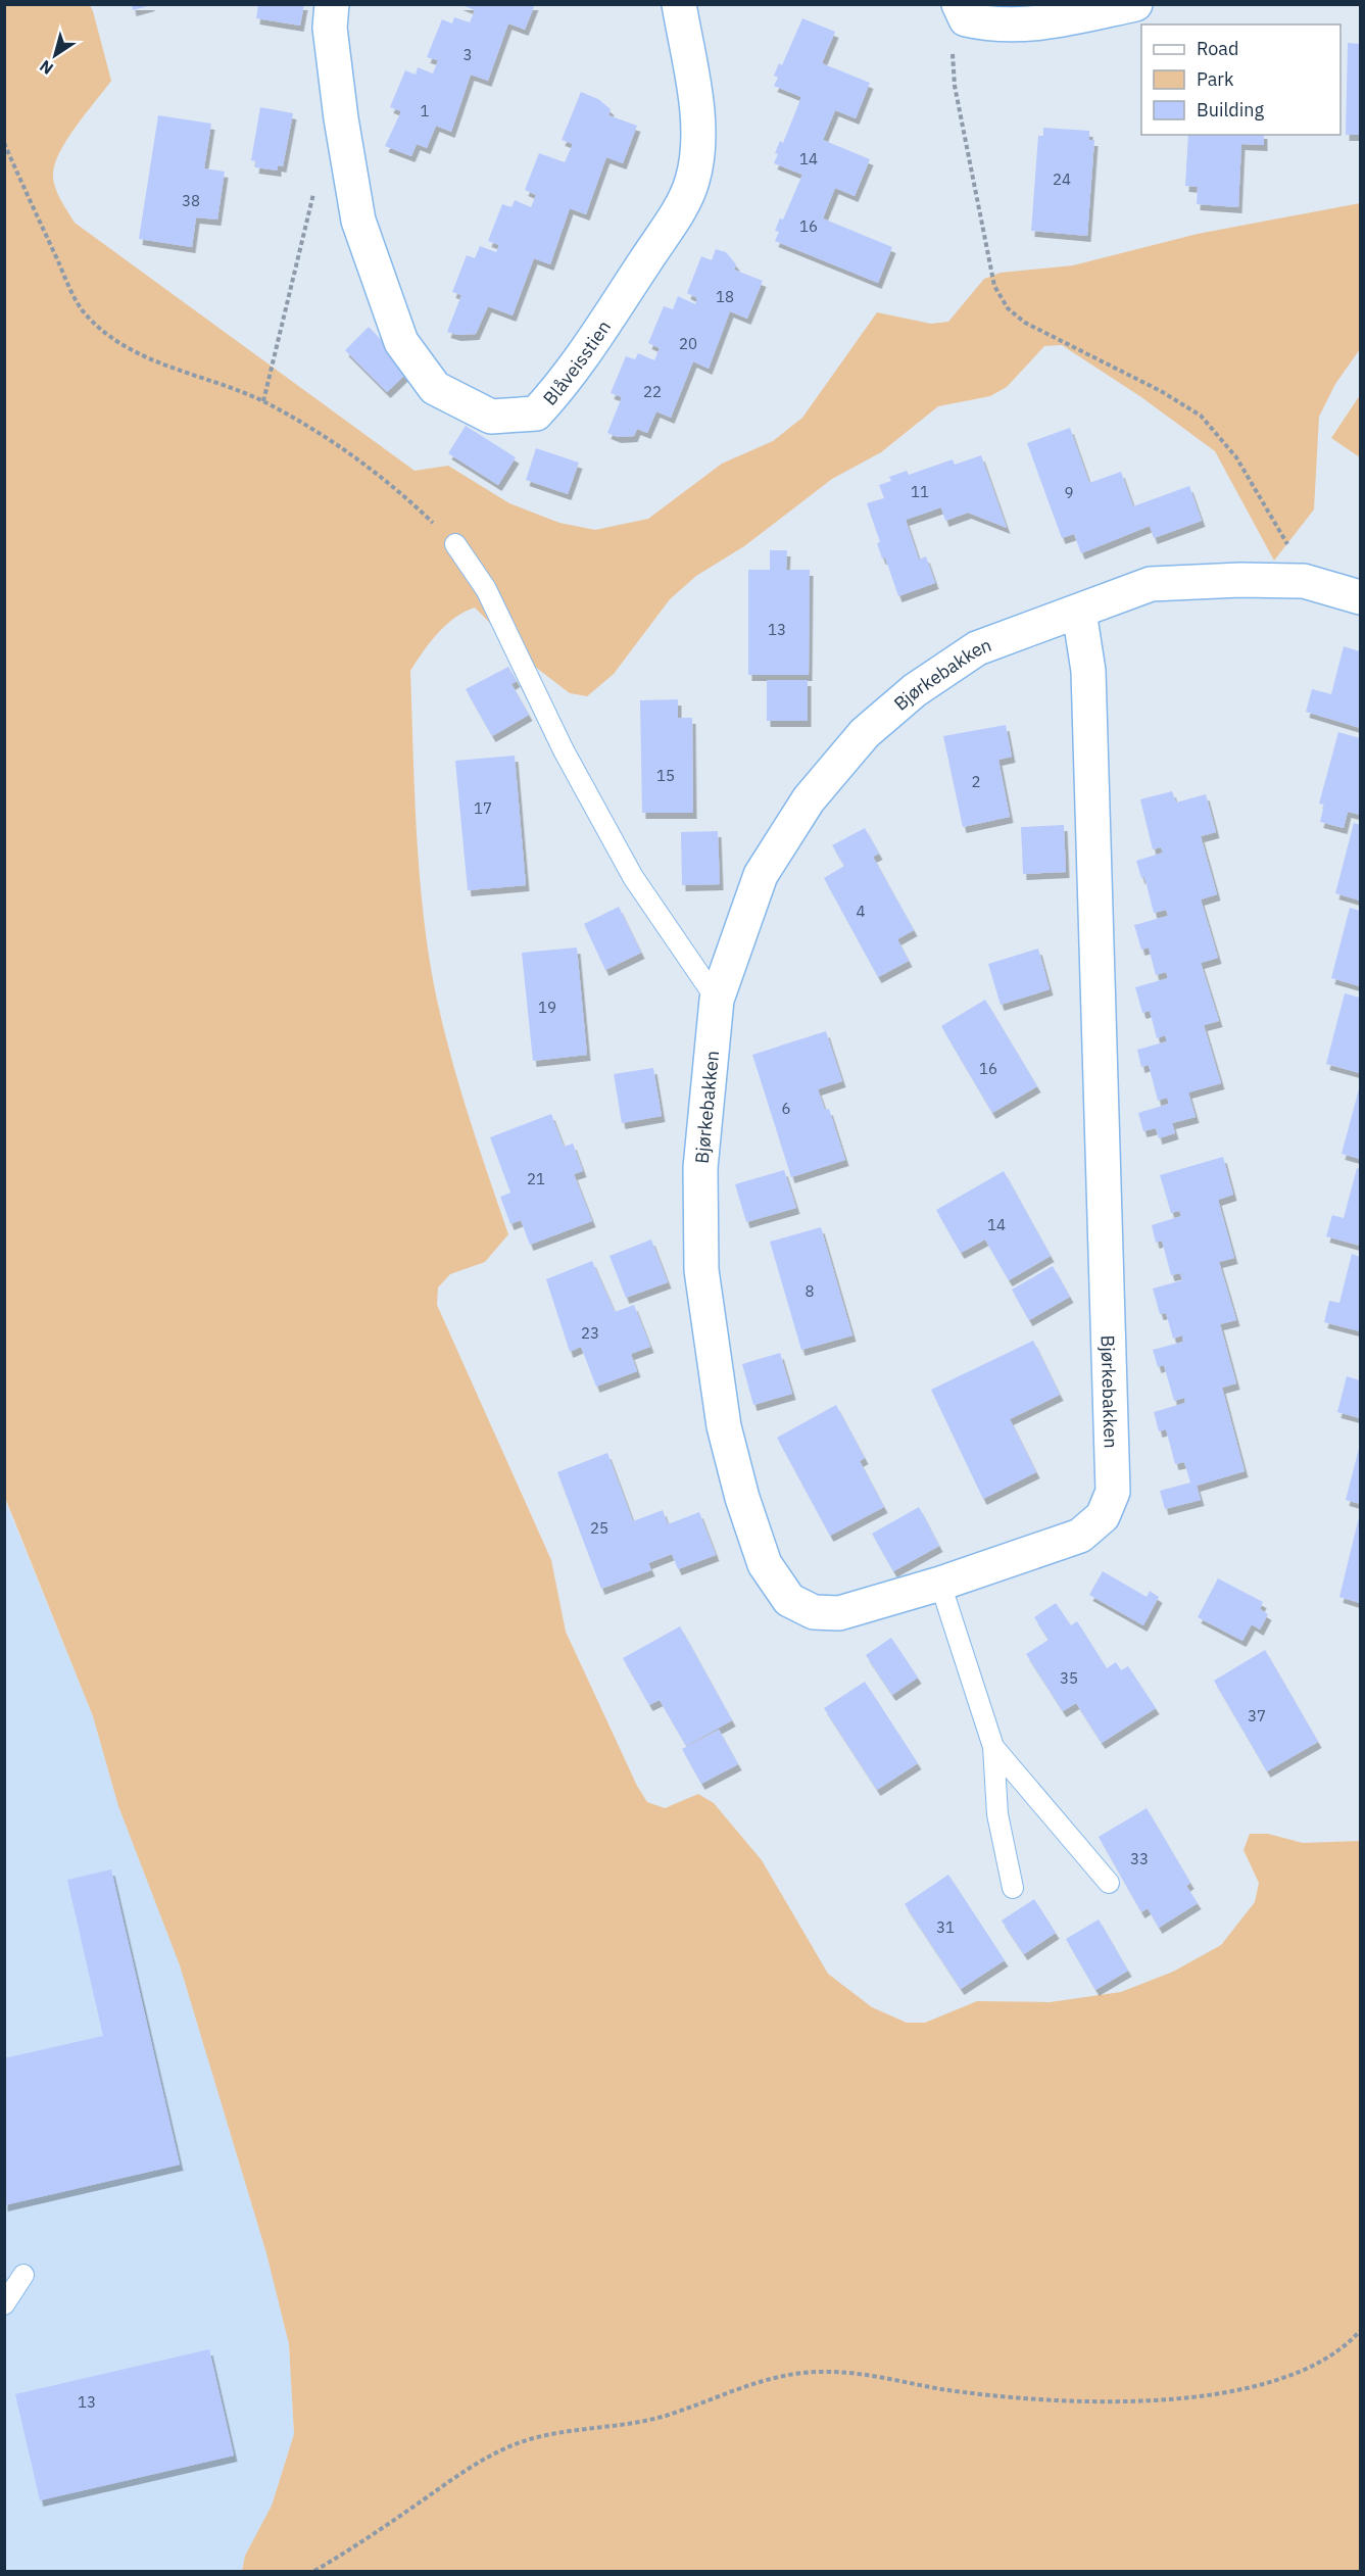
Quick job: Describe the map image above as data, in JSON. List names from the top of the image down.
{
  "streets": {
    "street": ["Blåveisstien", "Bjørkebakken"]
  },
  "house_numbers": [
    "3",
    "1",
    "14",
    "24",
    "38",
    "16",
    "18",
    "20",
    "22",
    "11",
    "9",
    "13",
    "15",
    "2",
    "17",
    "4",
    "19",
    "16",
    "6",
    "21",
    "14",
    "8",
    "23",
    "25",
    "35",
    "37",
    "33",
    "31",
    "13"
  ],
  "legend": ["Road", "Park", "Building"],
  "north": "bottom left"
}
